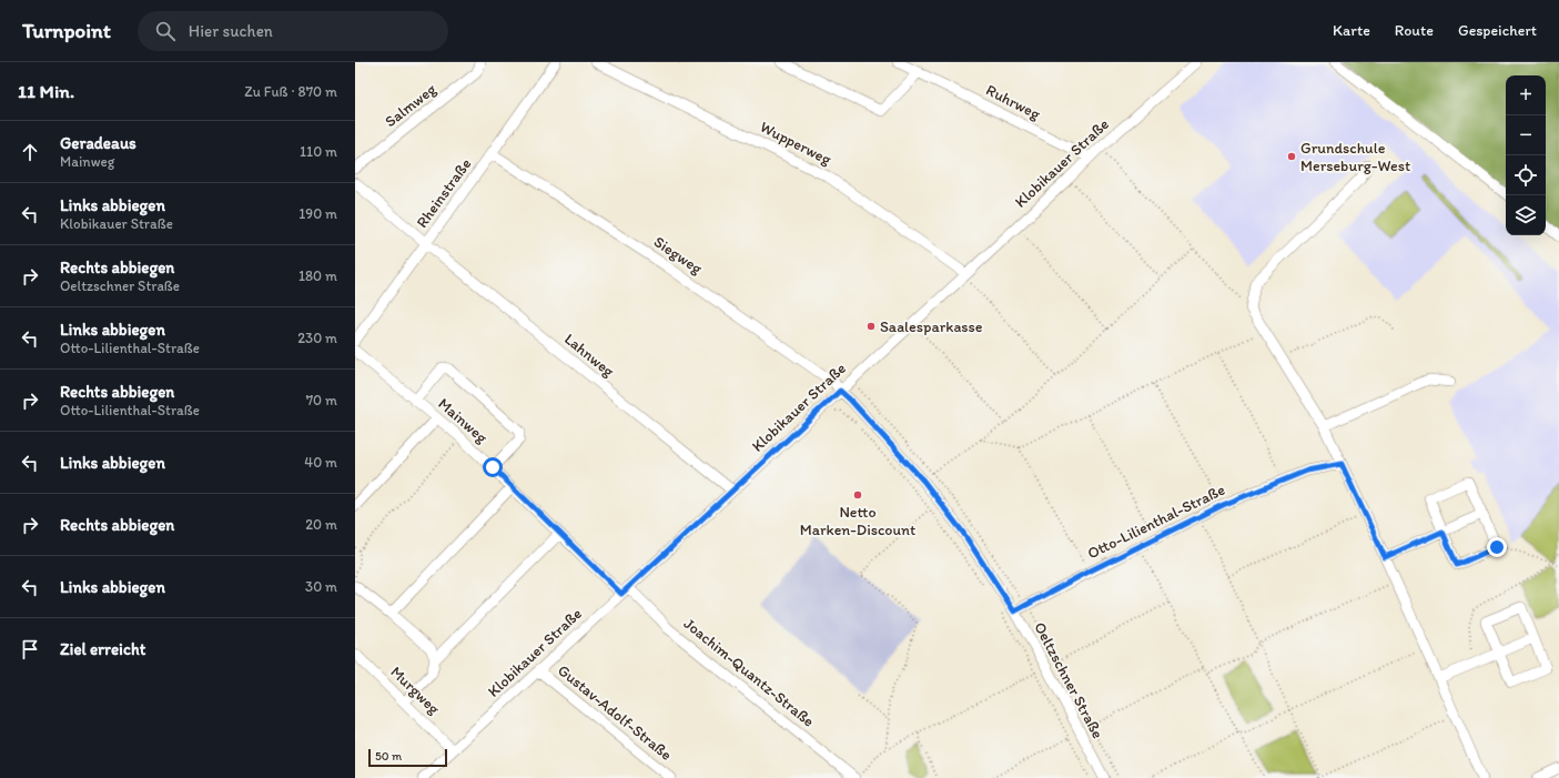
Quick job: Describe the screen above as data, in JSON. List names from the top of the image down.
{
  "streets": {
    "street": [
      "Ruhrweg",
      "Salmweg",
      "Wupperweg",
      "Klobikauer Straße",
      "Rheinstraße",
      "Siegweg",
      "Lahnweg",
      "Mainweg",
      "Otto-Lilienthal-Straße",
      "Joachim-Quantz-Straße",
      "Oeltzschner Straße",
      "Murgweg",
      "Gustav-Adolf-Straße"
    ]
  },
  "crossings": [
    ["Ruhrweg", "Klobikauer Straße"],
    ["Wupperweg", "Klobikauer Straße"],
    ["Klobikauer Straße", "Siegweg"],
    ["Klobikauer Straße", "Lahnweg"],
    ["Klobikauer Straße", "Mainweg"],
    ["Klobikauer Straße", "Joachim-Quantz-Straße"],
    ["Klobikauer Straße", "Oeltzschner Straße"],
    ["Klobikauer Straße", "Murgweg"],
    ["Klobikauer Straße", "Gustav-Adolf-Straße"],
    ["Rheinstraße", "Siegweg"],
    ["Rheinstraße", "Lahnweg"],
    ["Siegweg", "Oeltzschner Straße"],
    ["Mainweg", "Joachim-Quantz-Straße"],
    ["Otto-Lilienthal-Straße", "Oeltzschner Straße"]
  ],
  "places": ["Grundschule Merseburg-West", "Saalesparkasse", "Netto Marken-Discount"],
  "scale_bar": "50 m",
  "page": {
    "header": "Turnpoint",
    "search": "Hier suchen",
    "nav": ["Karte", "Route", "Gespeichert"],
    "heading": ["11 Min.", "Zu Fuß · 870 m"],
    "map_buttons": ["+", "−"],
    "list": [
      ["Geradeaus", "Mainweg", "110 m"],
      ["Links abbiegen", "Klobikauer Straße", "190 m"],
      ["Rechts abbiegen", "Oeltzschner Straße", "180 m"],
      ["Links abbiegen", "Otto-Lilienthal-Straße", "230 m"],
      ["Rechts abbiegen", "Otto-Lilienthal-Straße", "70 m"],
      ["Links abbiegen", "40 m"],
      ["Rechts abbiegen", "20 m"],
      ["Links abbiegen", "30 m"],
      "Ziel erreicht"
    ],
    "scale": "50 m"
  }
}
